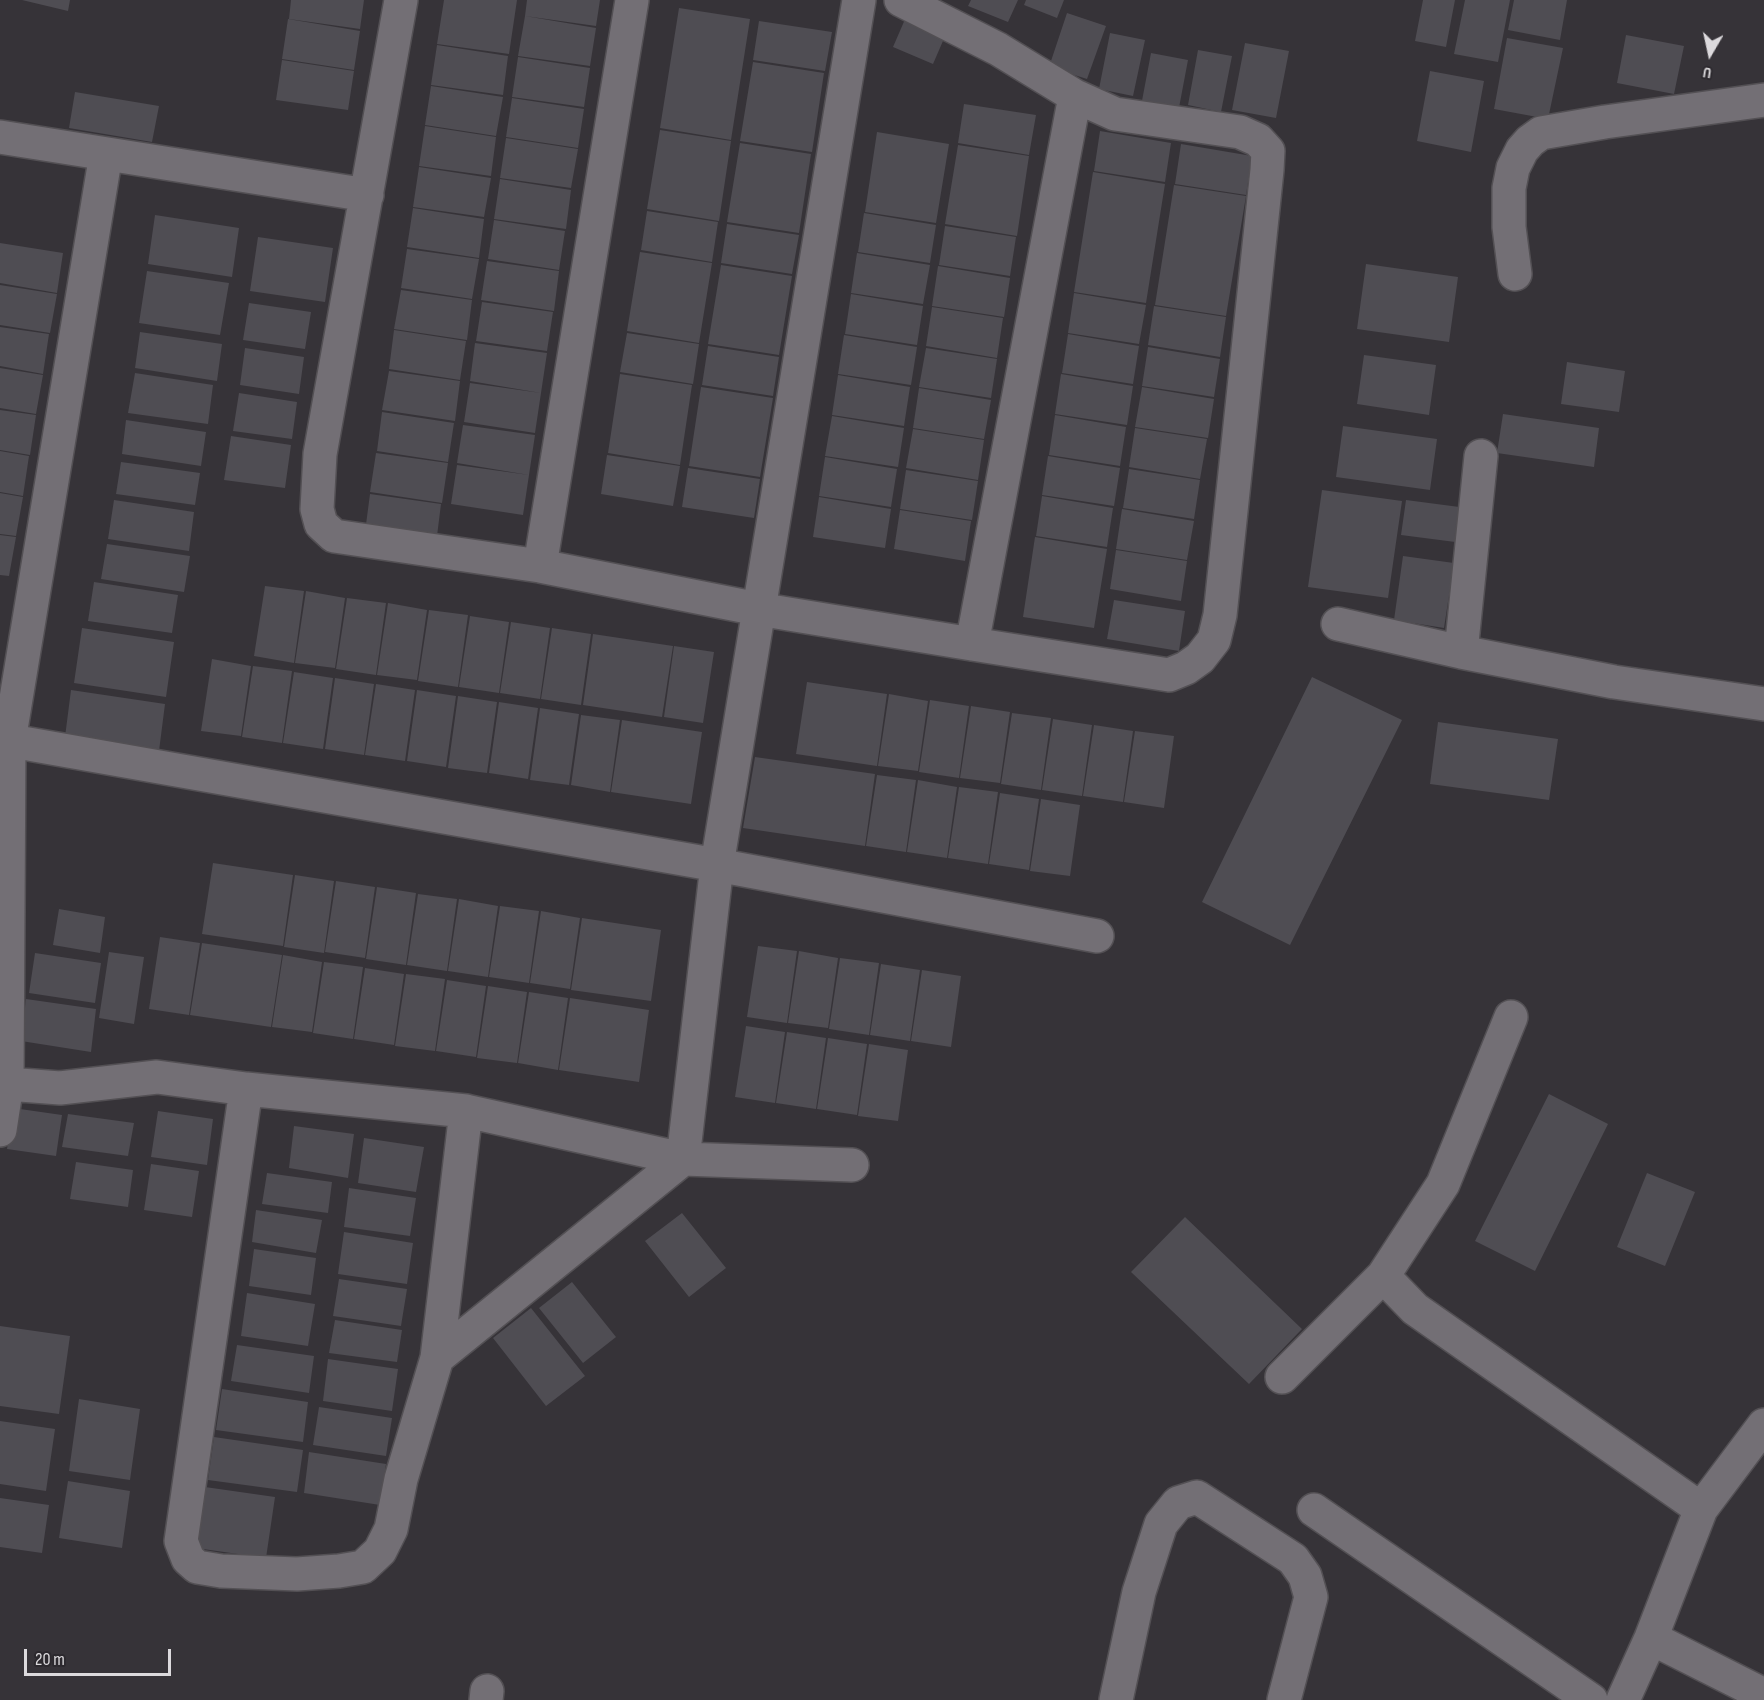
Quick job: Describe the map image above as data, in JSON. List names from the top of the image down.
{
  "scale_bar": "20 m",
  "north": "bottom"
}
